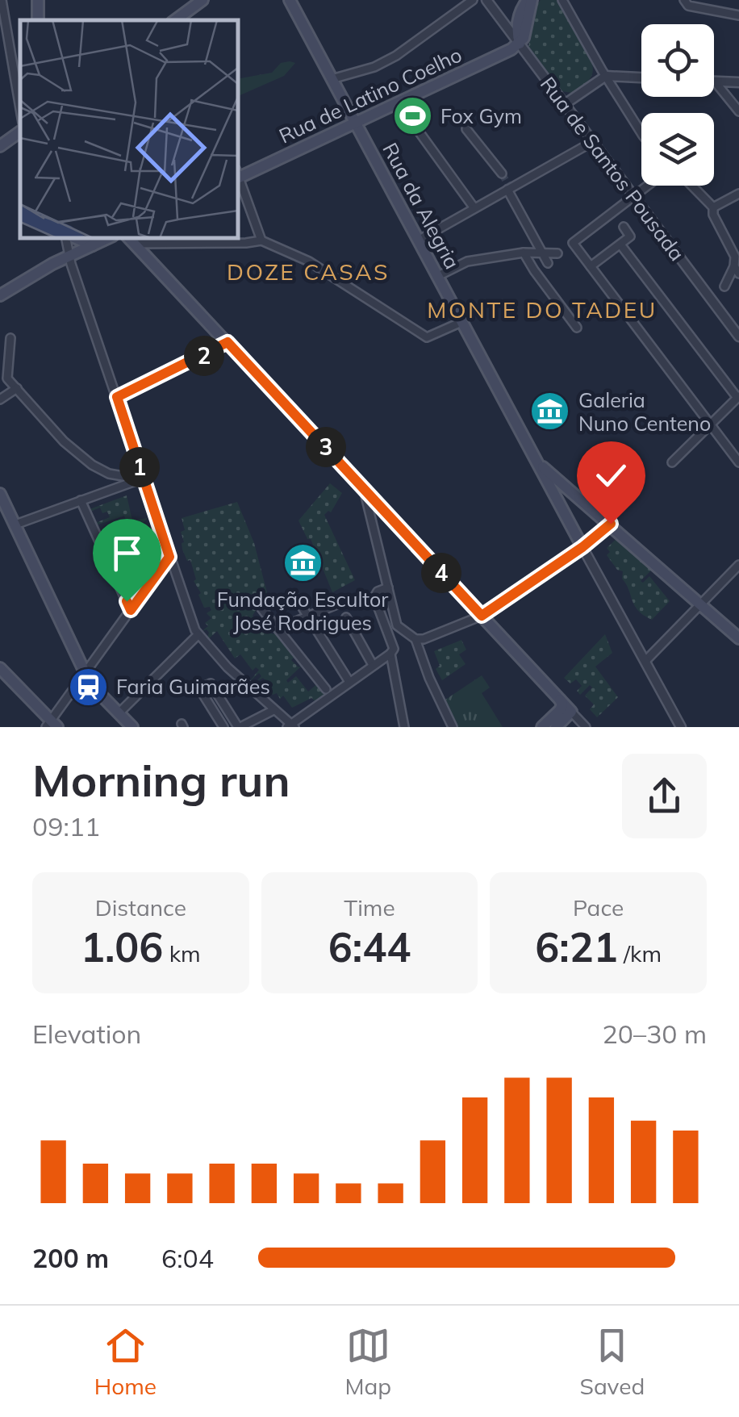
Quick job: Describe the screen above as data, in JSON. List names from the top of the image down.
{
  "streets": {
    "main road": ["Rua de Latino Coelho", "Rua da Alegria"],
    "street": ["Rua de Santos Pousada"]
  },
  "crossings": [
    ["Rua de Latino Coelho", "Rua de Santos Pousada"],
    ["Rua de Latino Coelho", "Rua da Alegria"]
  ],
  "districts": ["DOZE CASAS", "MONTE DO TADEU"],
  "places": {
    "sports": ["Fox Gym"],
    "museum": ["Galeria Nuno Centeno", "Fundação Escultor José Rodrigues"],
    "station": ["Faria Guimarães"]
  },
  "page": {
    "pins": [
      "2",
      "3",
      "1",
      "4"
    ],
    "heading": ["Morning run", "09:11"],
    "stats": [
      ["Distance", "1.06 km"],
      ["Time", "6:44"],
      ["Pace", "6:21 /km"]
    ],
    "chart": ["Elevation", "20–30 m"],
    "list": [
      {
        "name": "200 m",
        "note": "6:04"
      }
    ],
    "tabs": ["Home", "Map", "Saved"]
  }
}
